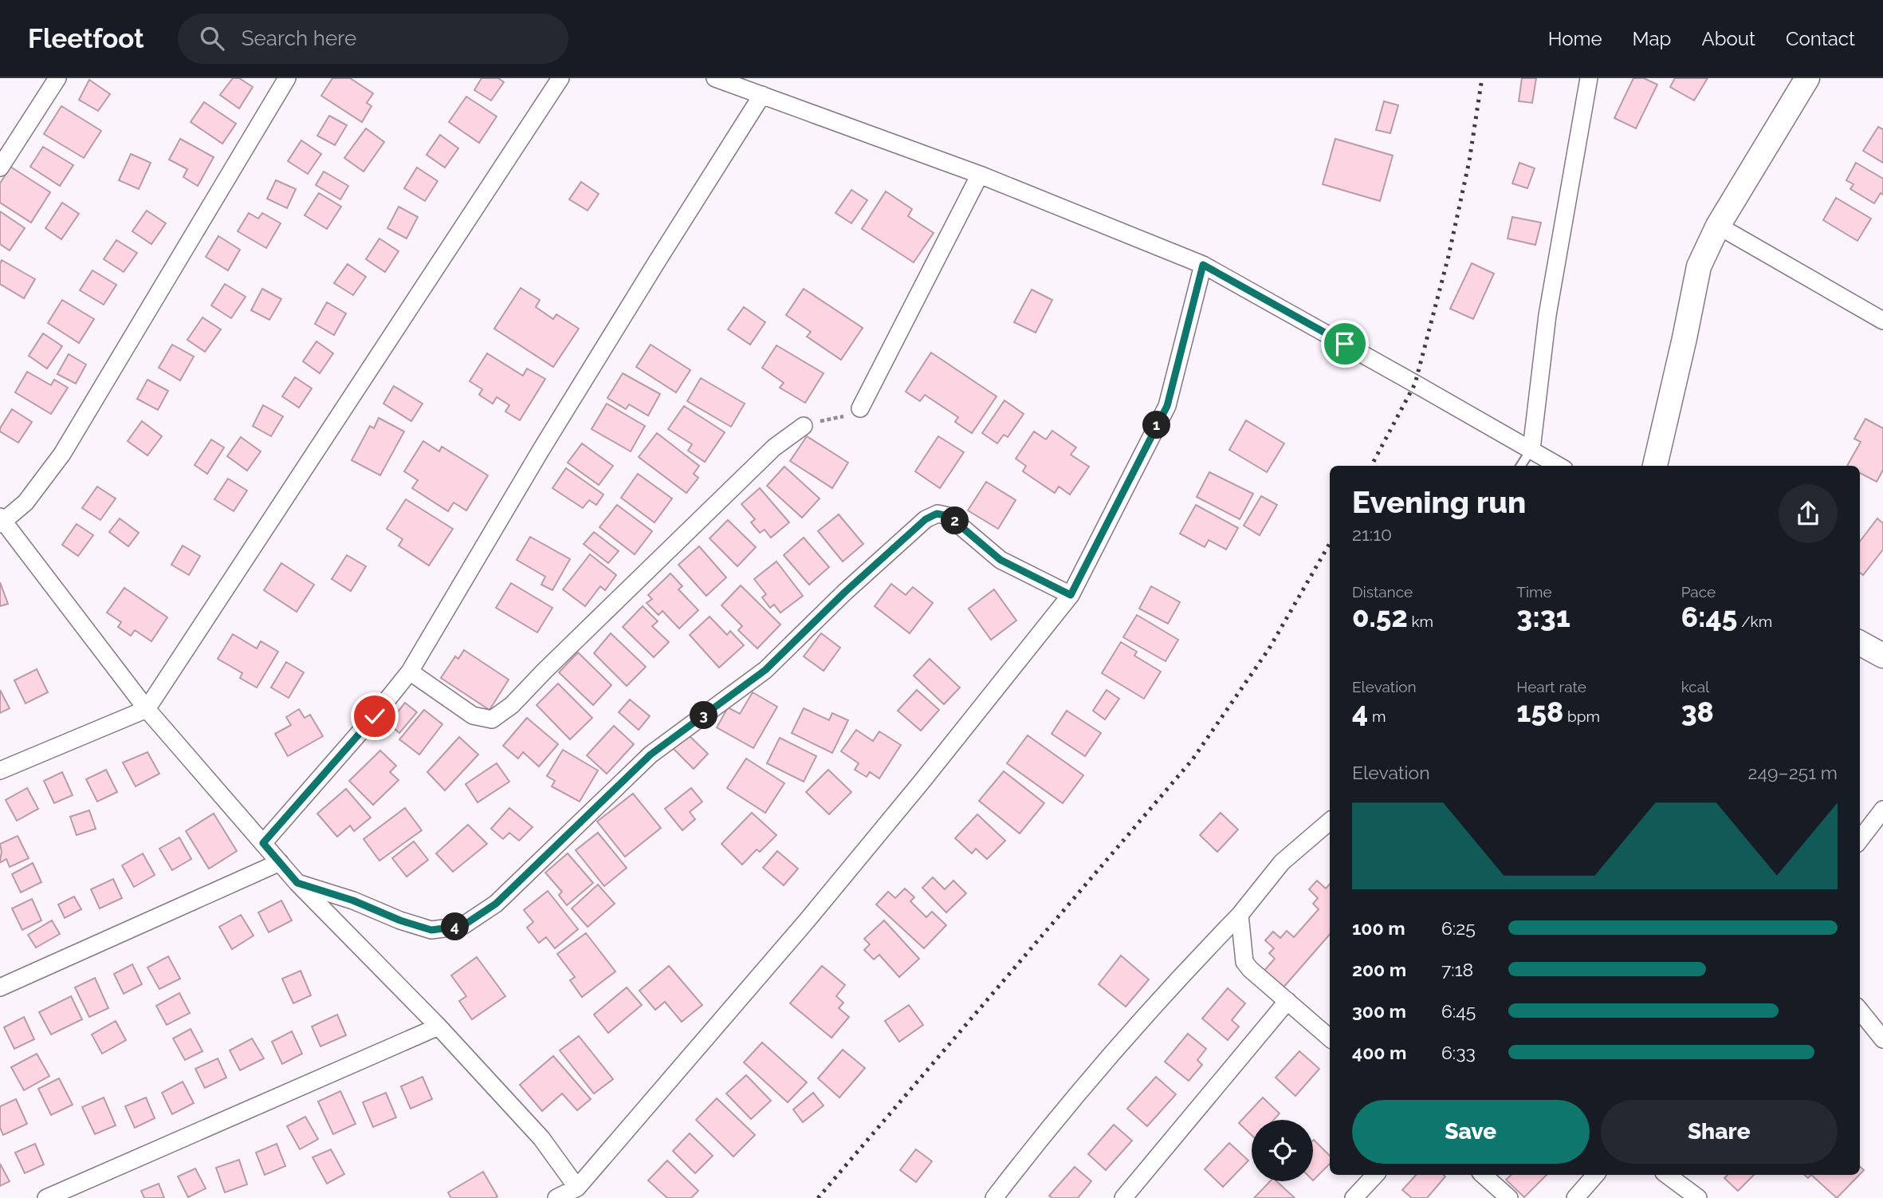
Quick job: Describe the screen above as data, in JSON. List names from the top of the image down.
{
  "page": {
    "header": "Fleetfoot",
    "search": "Search here",
    "nav": [
      "Home",
      "Map",
      "About",
      "Contact"
    ],
    "pins": [
      "1",
      "2",
      "3",
      "4"
    ],
    "heading": ["Evening run", "21:10"],
    "stats": [
      ["Distance", "0.52 km"],
      ["Time", "3:31"],
      ["Pace", "6:45 /km"],
      ["Elevation", "4 m"],
      ["Heart rate", "158 bpm"],
      ["kcal", "38"]
    ],
    "chart": ["Elevation", "249–251 m"],
    "list": [
      {
        "name": "100 m",
        "note": "6:25"
      },
      {
        "name": "200 m",
        "note": "7:18"
      },
      {
        "name": "300 m",
        "note": "6:45"
      },
      {
        "name": "400 m",
        "note": "6:33"
      }
    ],
    "buttons": ["Save", "Share"]
  }
}
